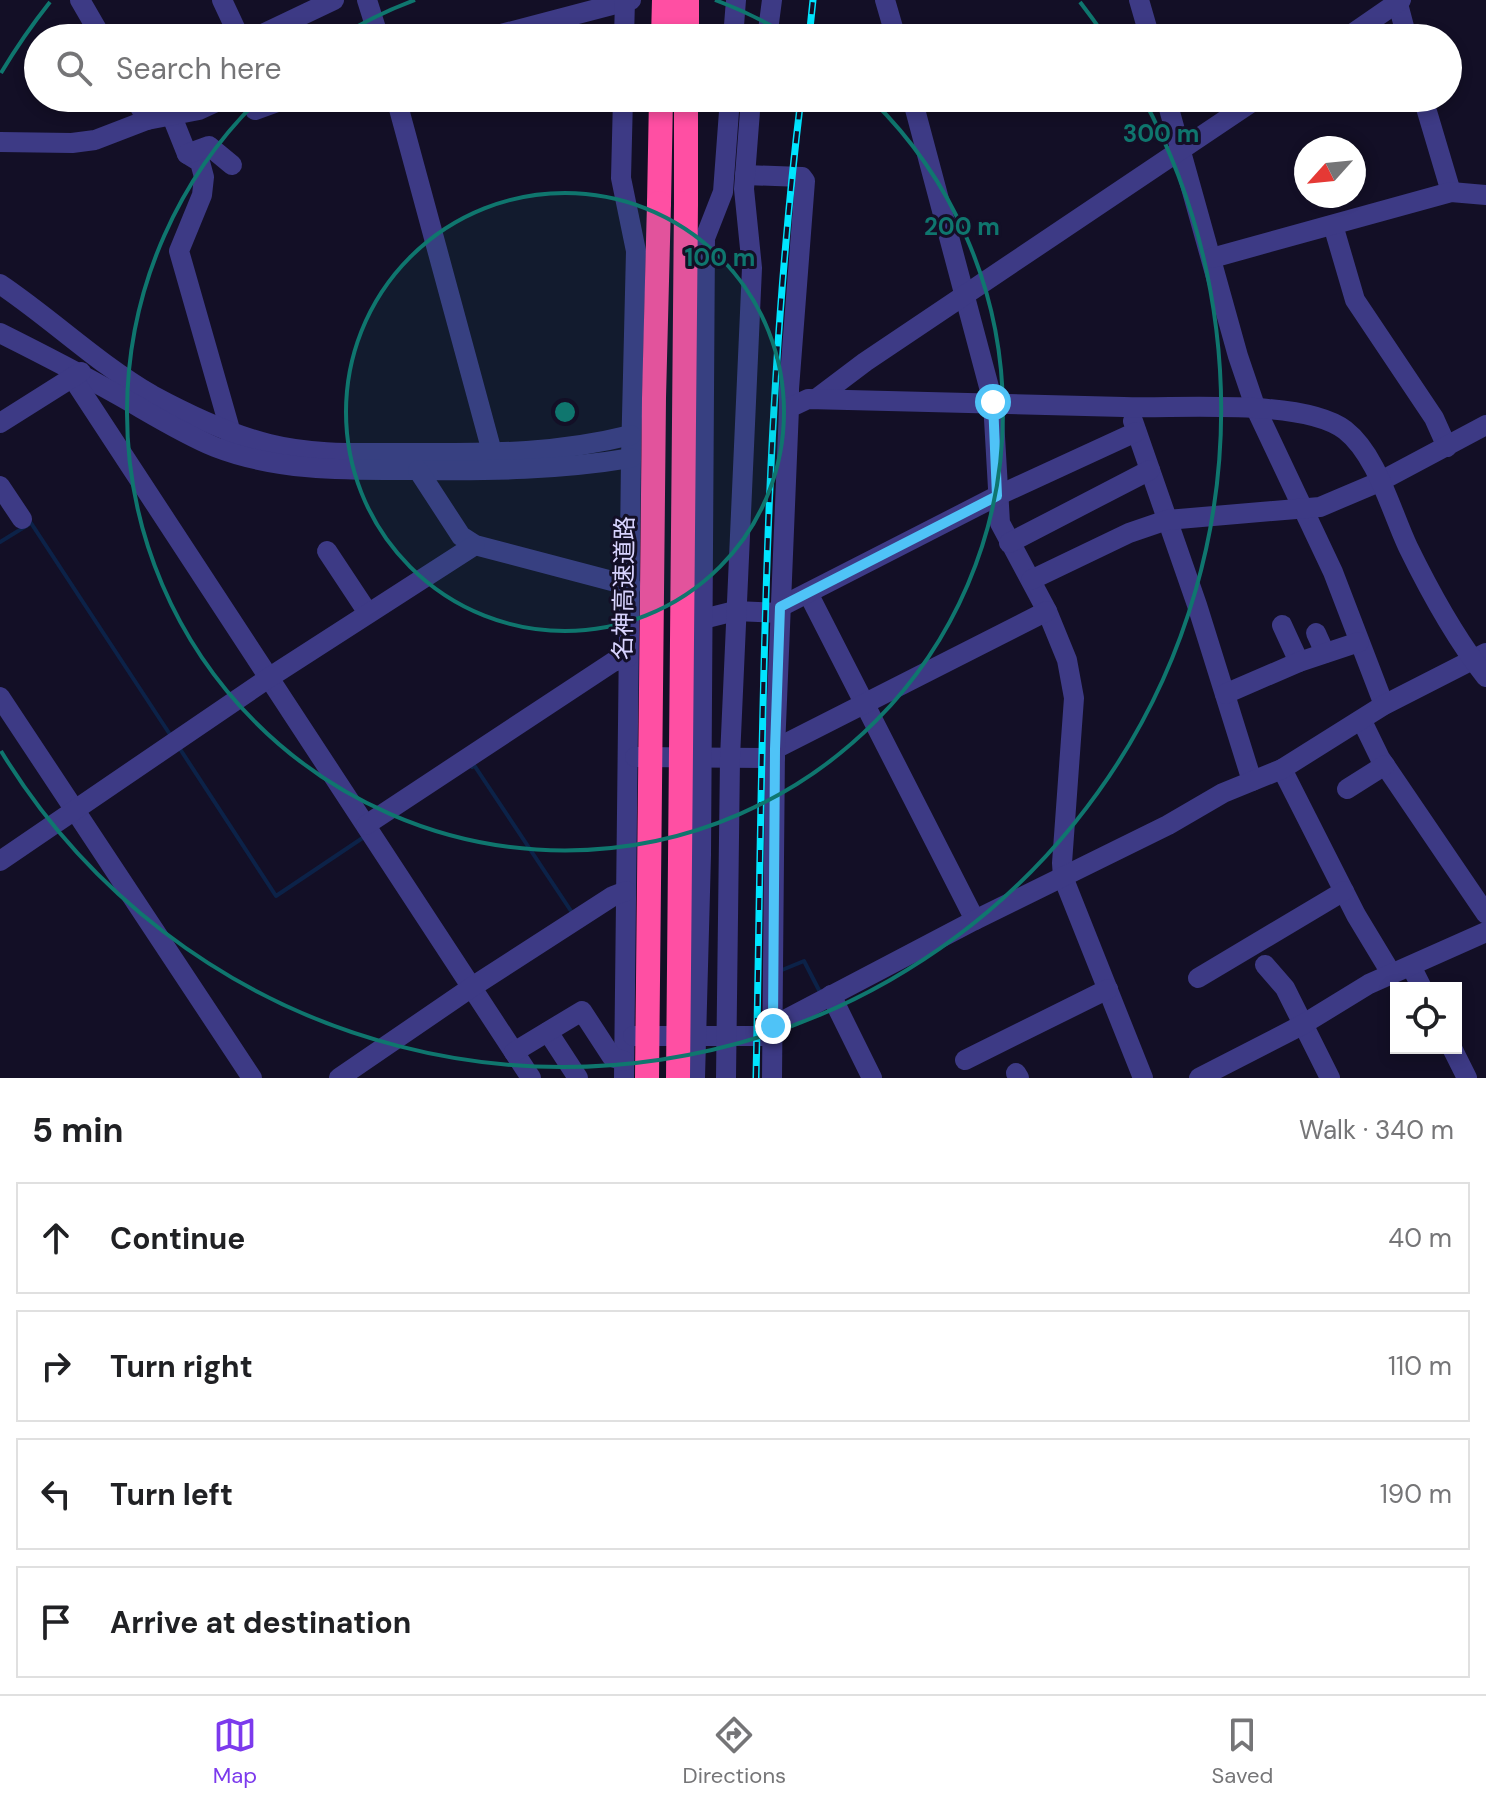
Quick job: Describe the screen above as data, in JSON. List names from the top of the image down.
{
  "streets": {
    "highway": ["名神高速道路"]
  },
  "north": "bottom left",
  "page": {
    "search": "Search here",
    "heading": ["5 min", "Walk · 340 m"],
    "list": [
      ["Continue", "40 m"],
      ["Turn right", "110 m"],
      ["Turn left", "190 m"],
      "Arrive at destination"
    ],
    "nav": ["Map", "Directions", "Saved"]
  },
  "rings": ["300 m", "200 m", "100 m"]
}
